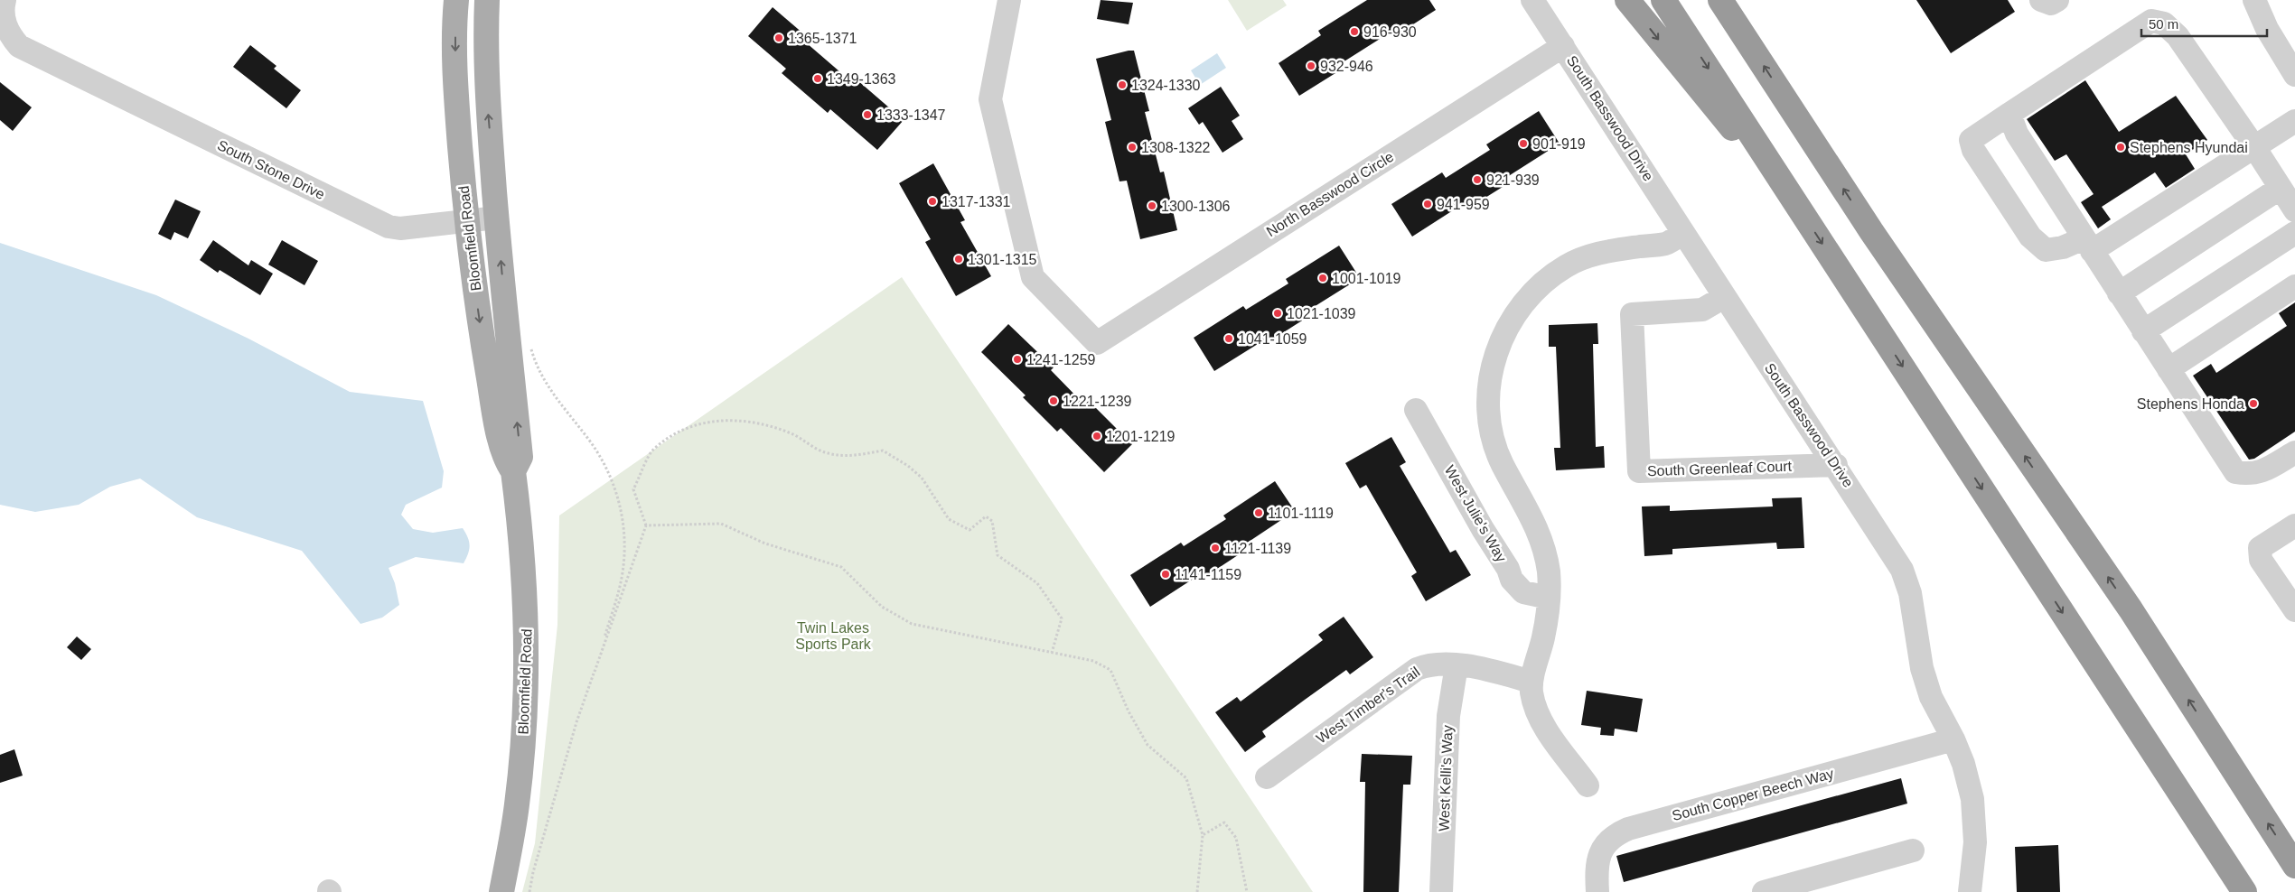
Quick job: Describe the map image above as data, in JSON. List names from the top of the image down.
{
  "streets": {
    "main road": ["Bloomfield Road"],
    "street": [
      "South Basswood Drive",
      "South Stone Drive",
      "North Basswood Circle",
      "South Greenleaf Court",
      "West Julie's Way",
      "West Timber's Trail",
      "West Kelli's Way",
      "South Copper Beech Way"
    ]
  },
  "crossings": [
    ["South Basswood Drive", "North Basswood Circle"],
    ["South Basswood Drive", "South Greenleaf Court"],
    ["South Basswood Drive", "South Copper Beech Way"],
    ["South Stone Drive", "Bloomfield Road"],
    ["West Timber's Trail", "West Kelli's Way"]
  ],
  "parks": ["Twin Lakes Sports Park"],
  "places": [
    "916-930",
    "1365-1371",
    "932-946",
    "1349-1363",
    "1324-1330",
    "1333-1347",
    "901-919",
    "1308-1322",
    "Stephens Hyundai",
    "921-939",
    "1317-1331",
    "941-959",
    "1300-1306",
    "1301-1315",
    "1001-1019",
    "1021-1039",
    "1041-1059",
    "1241-1259",
    "1221-1239",
    "Stephens Honda",
    "1201-1219",
    "1101-1119",
    "1121-1139",
    "1141-1159"
  ],
  "scale_bar": "50 m"
}
